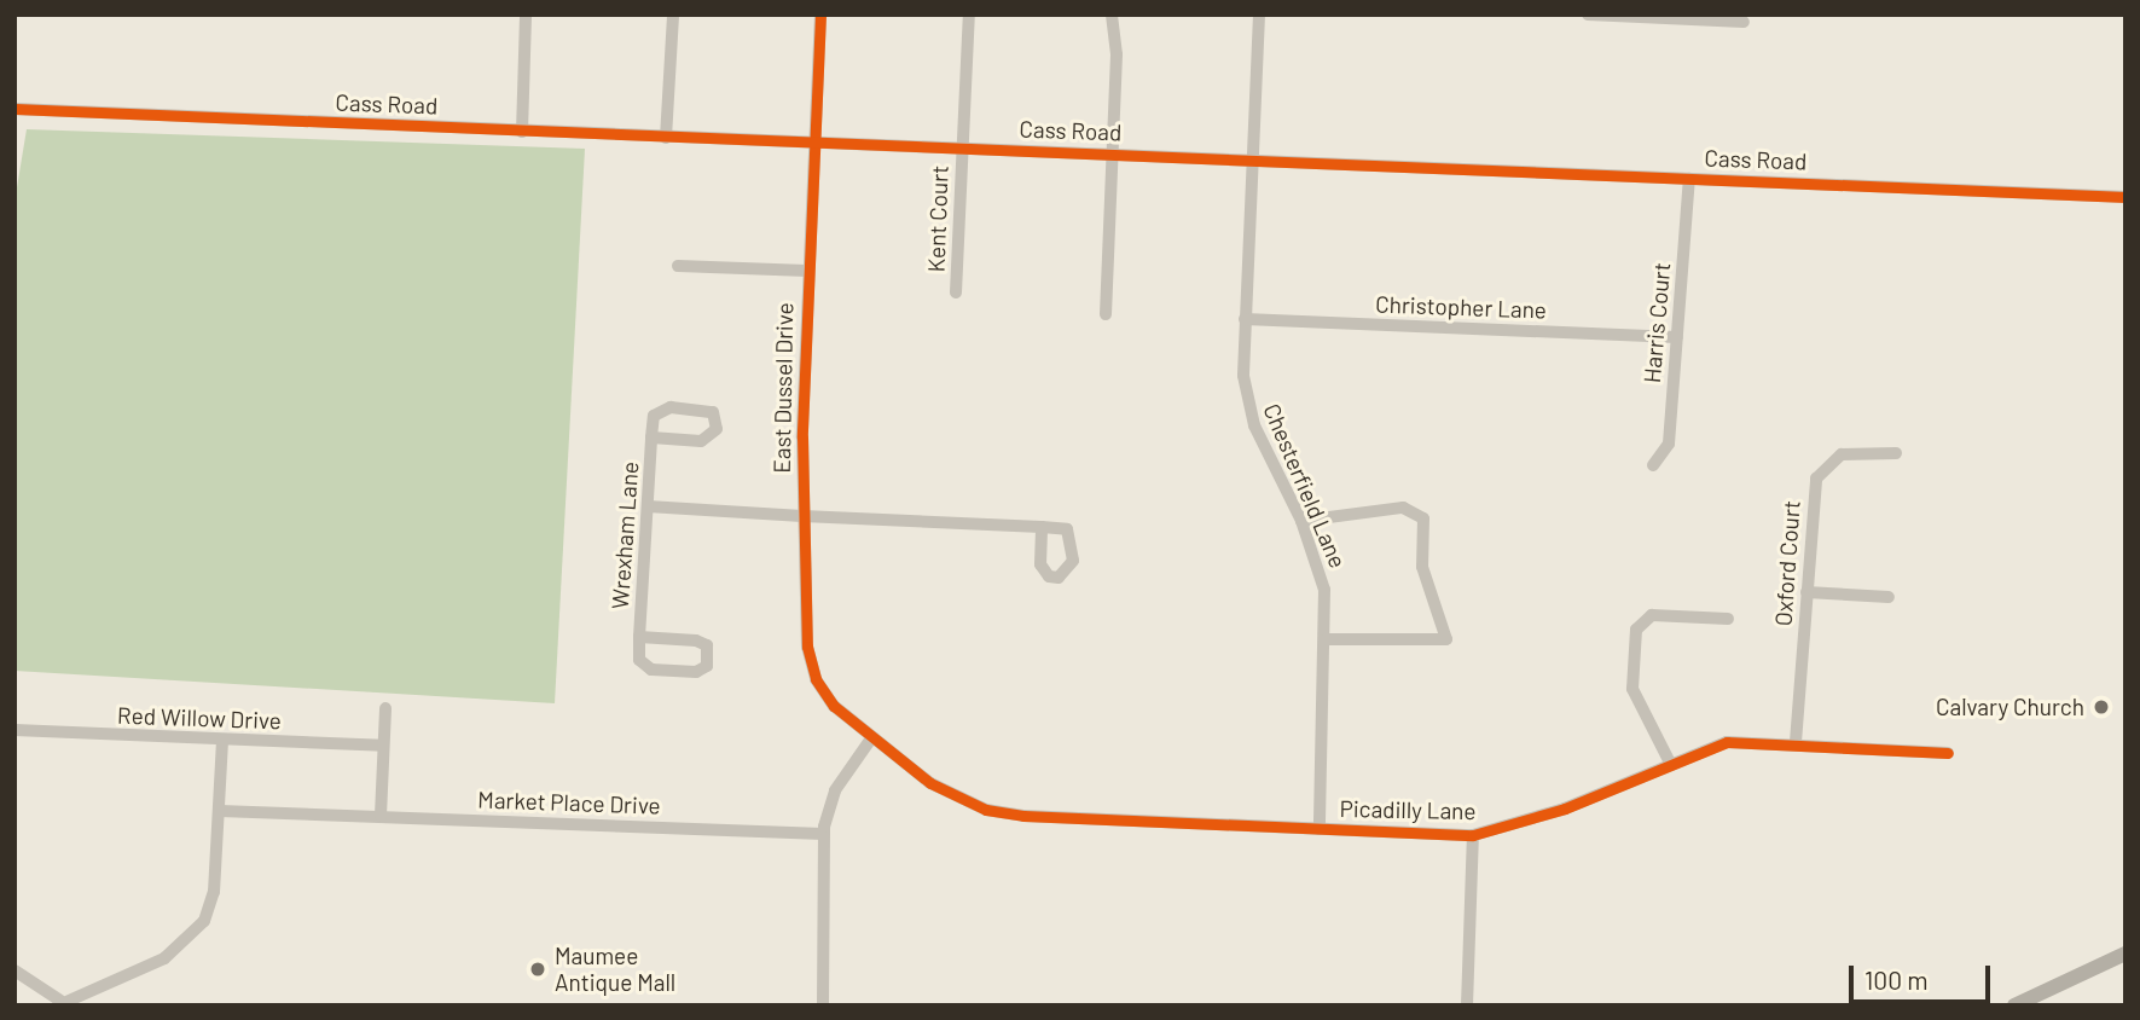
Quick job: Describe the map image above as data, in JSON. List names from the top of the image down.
{
  "streets": {
    "street": [
      "Cass Road",
      "Kent Court",
      "Christopher Lane",
      "Harris Court",
      "East Dussel Drive",
      "Chesterfield Lane",
      "Wrexham Lane",
      "Oxford Court",
      "Red Willow Drive",
      "Market Place Drive",
      "Picadilly Lane"
    ]
  },
  "crossings": [
    ["Cass Road", "Kent Court"],
    ["Cass Road", "Harris Court"],
    ["Cass Road", "East Dussel Drive"],
    ["Cass Road", "Chesterfield Lane"],
    ["Christopher Lane", "Harris Court"],
    ["Christopher Lane", "Chesterfield Lane"],
    ["East Dussel Drive", "Picadilly Lane"],
    ["Chesterfield Lane", "Picadilly Lane"],
    ["Oxford Court", "Picadilly Lane"]
  ],
  "places": ["Calvary Church", "Maumee Antique Mall"],
  "scale_bar": "100 m"
}
